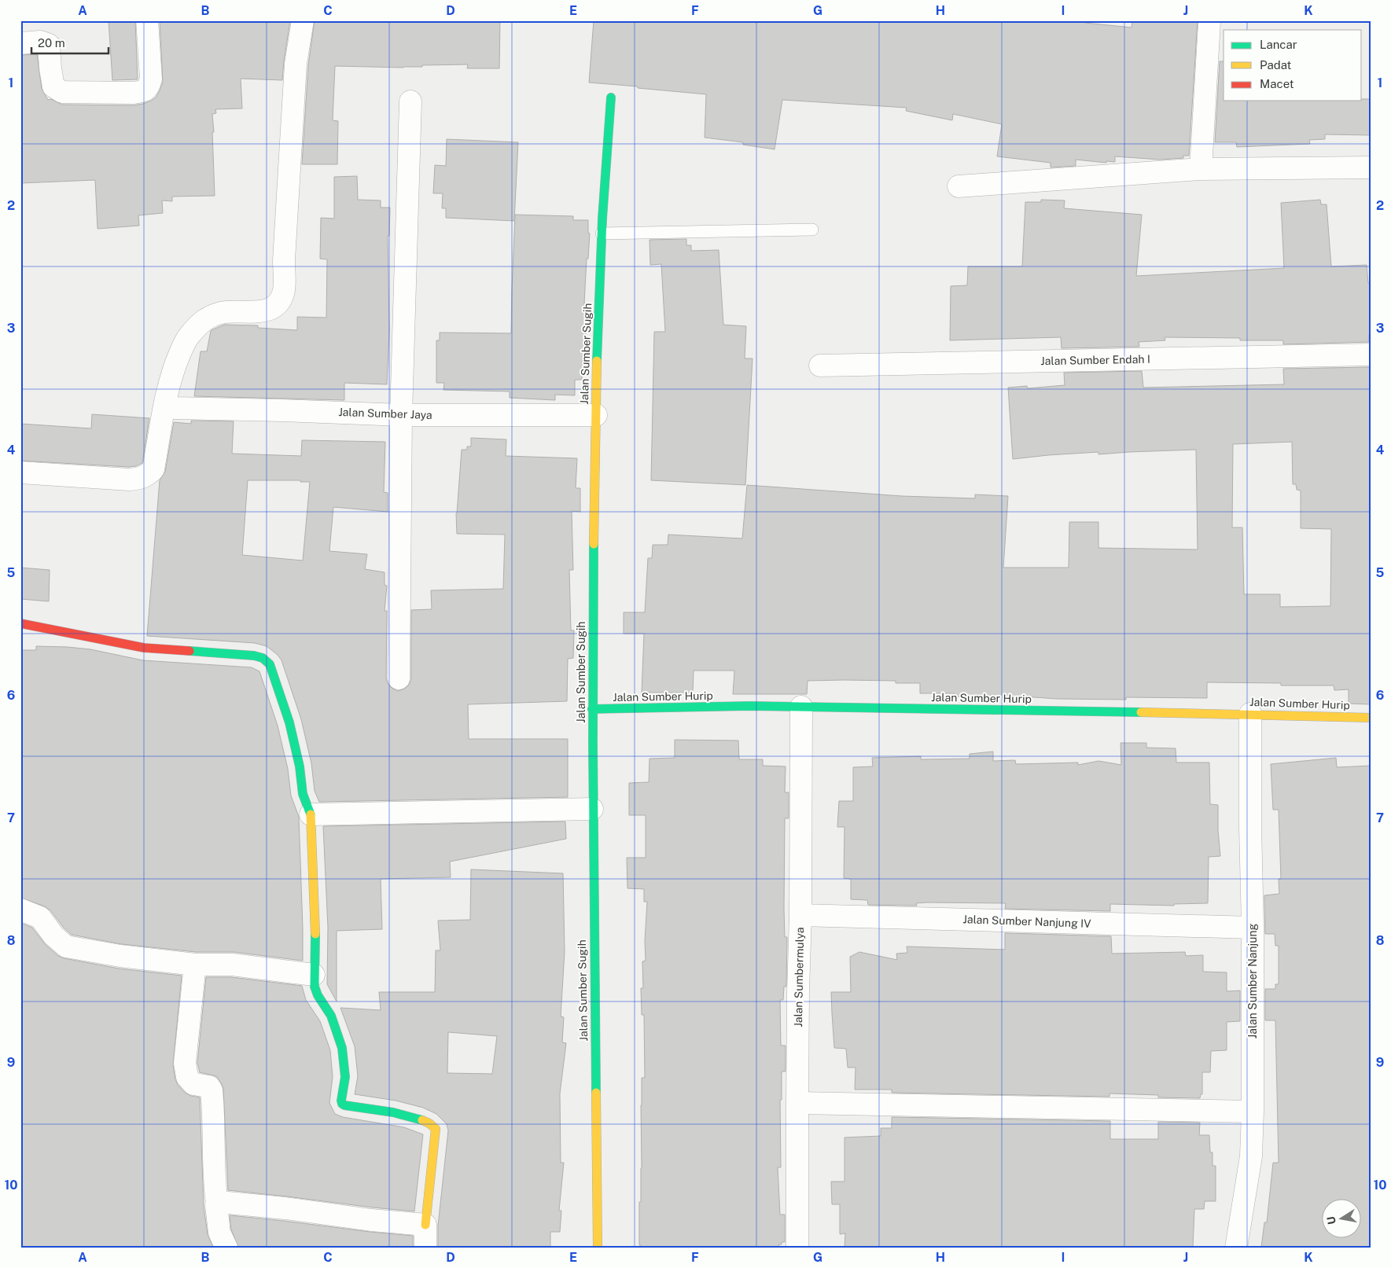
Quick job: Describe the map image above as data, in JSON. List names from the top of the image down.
{
  "streets": {
    "street": [
      "Jalan Sumber Sugih",
      "Jalan Sumber Endah I",
      "Jalan Sumber Jaya",
      "Jalan Sumber Hurip",
      "Jalan Sumber Nanjung IV",
      "Jalan Sumbermulya",
      "Jalan Sumber Nanjung"
    ]
  },
  "crossings": [
    ["Jalan Sumber Sugih", "Jalan Sumber Jaya"],
    ["Jalan Sumber Sugih", "Jalan Sumber Hurip"],
    ["Jalan Sumber Hurip", "Jalan Sumbermulya"],
    ["Jalan Sumber Hurip", "Jalan Sumber Nanjung"],
    ["Jalan Sumber Nanjung IV", "Jalan Sumbermulya"],
    ["Jalan Sumber Nanjung IV", "Jalan Sumber Nanjung"]
  ],
  "legend": ["Lancar", "Padat", "Macet"],
  "scale_bar": "20 m",
  "north": "left",
  "grid": {
    "columns": [
      "A",
      "B",
      "C",
      "D",
      "E",
      "F",
      "G",
      "H",
      "I",
      "J",
      "K"
    ],
    "rows": [
      "1",
      "2",
      "3",
      "4",
      "5",
      "6",
      "7",
      "8",
      "9",
      "10"
    ]
  }
}
